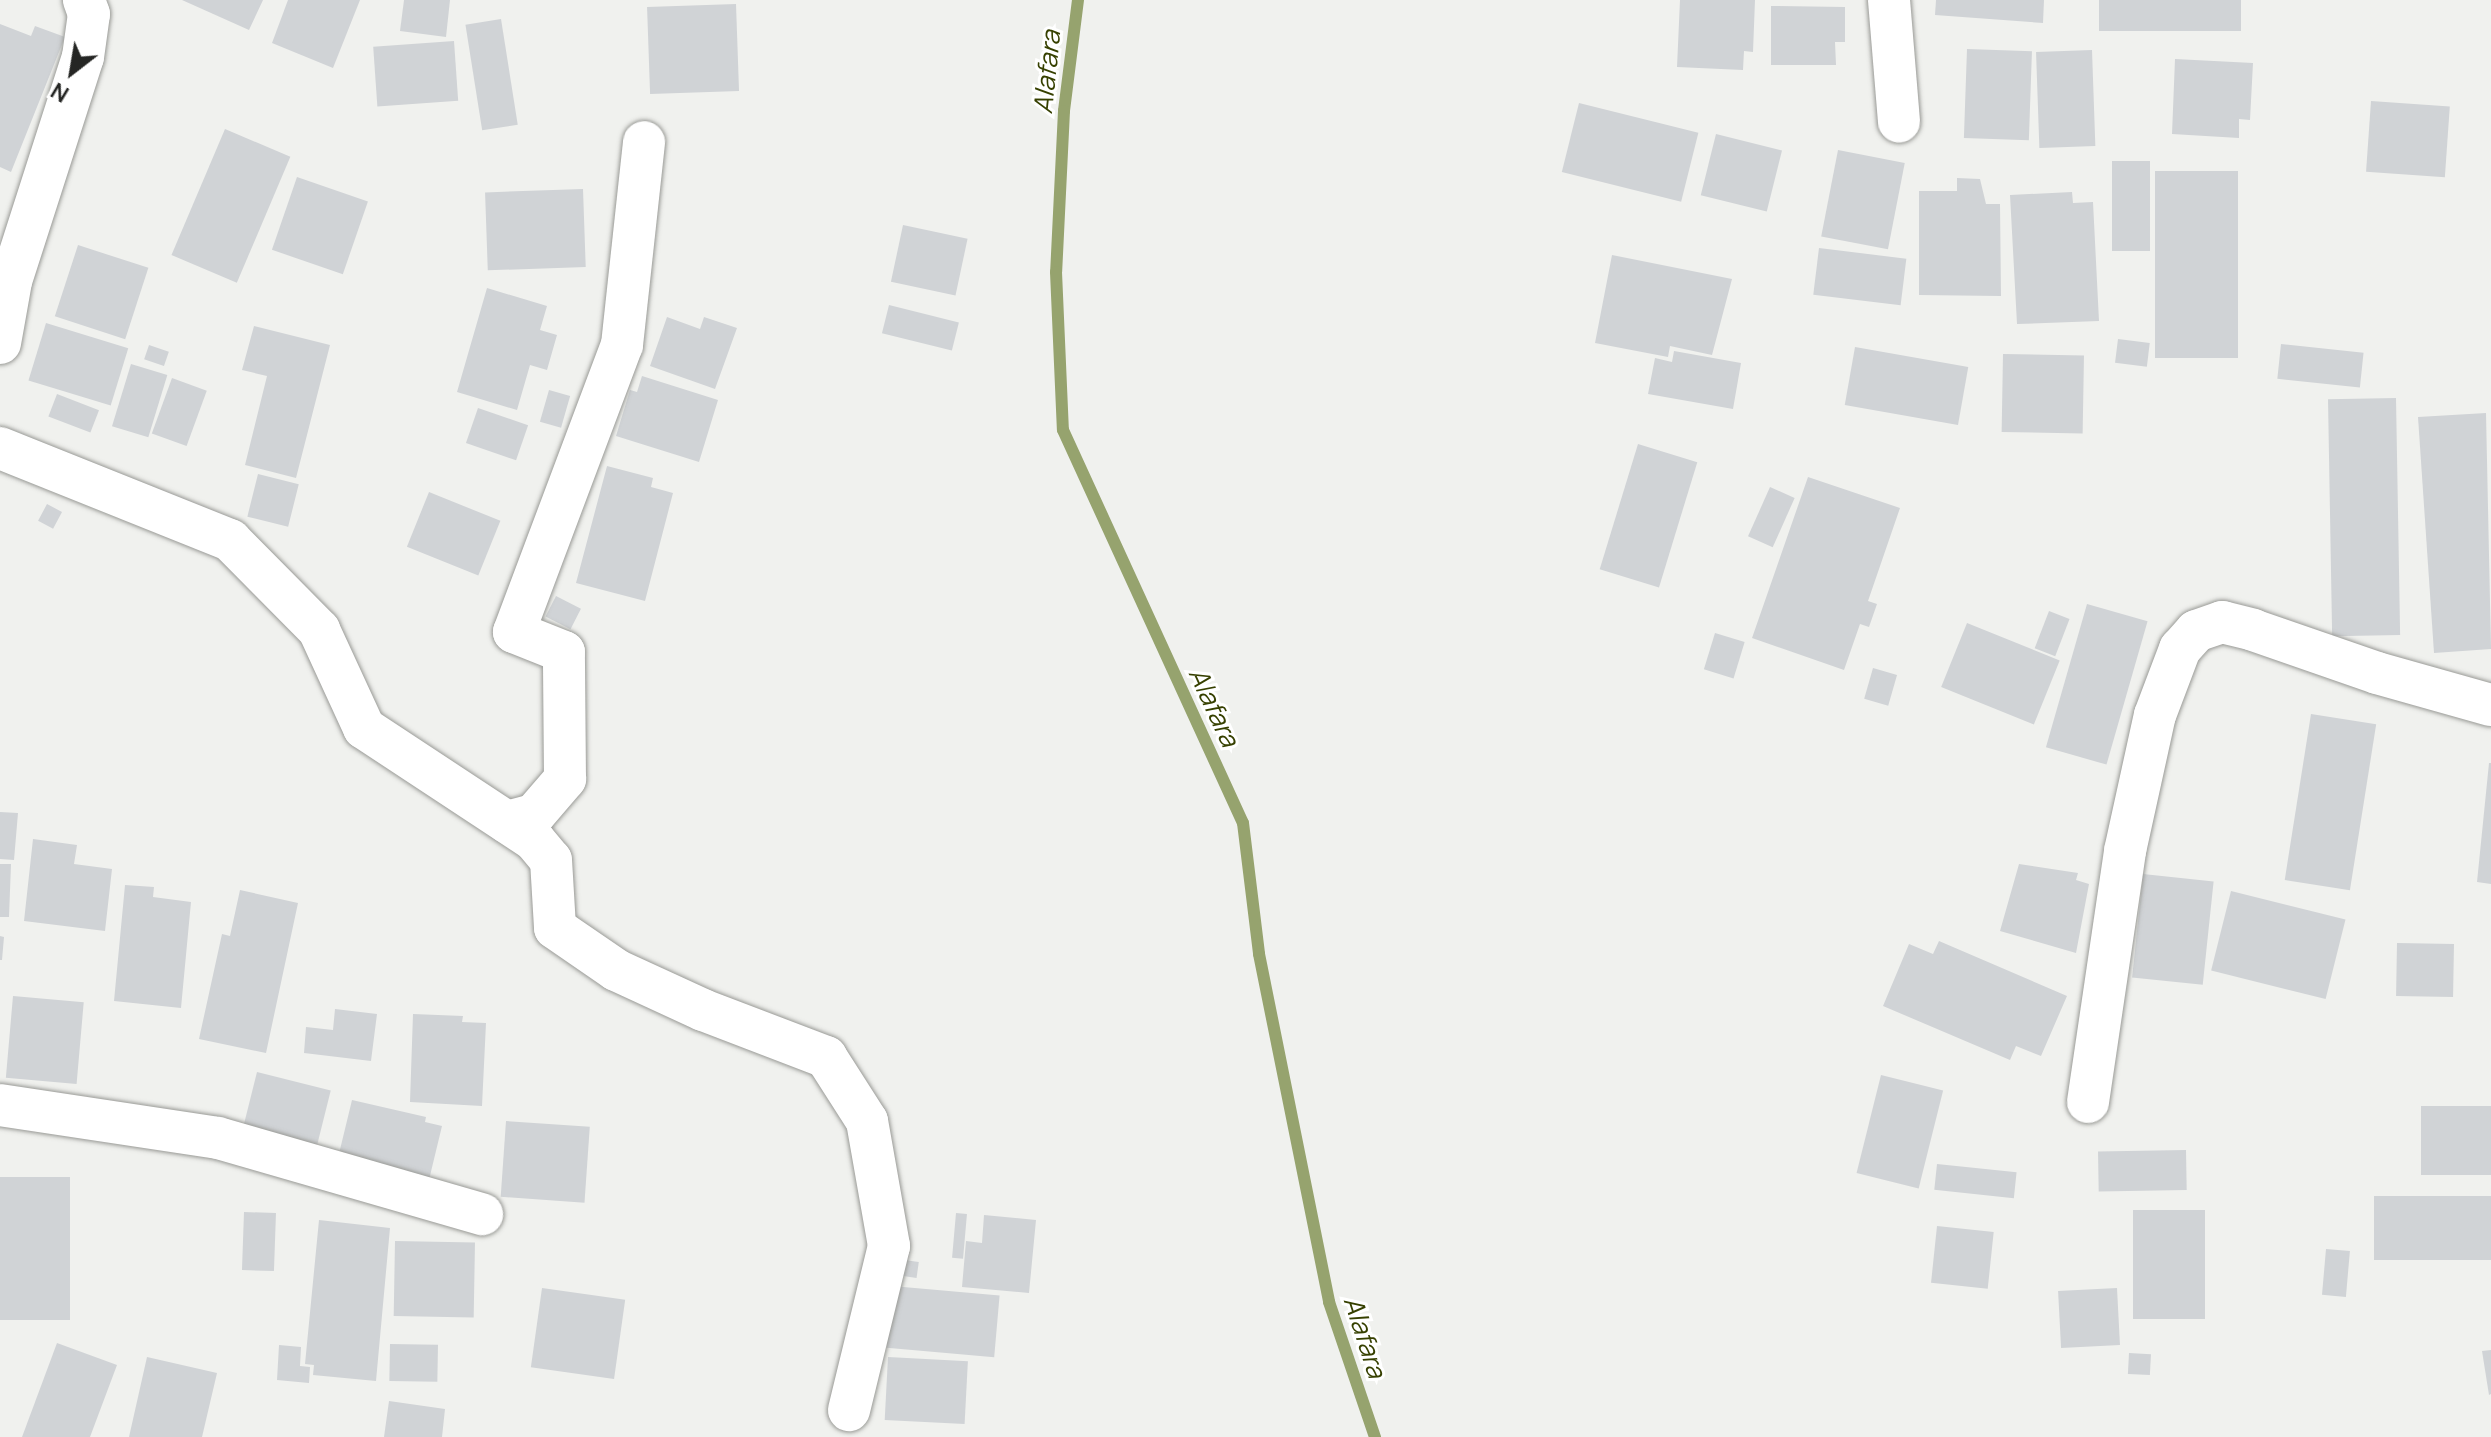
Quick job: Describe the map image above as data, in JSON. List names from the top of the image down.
{
  "water": ["Alafara"],
  "north": "bottom left"
}
